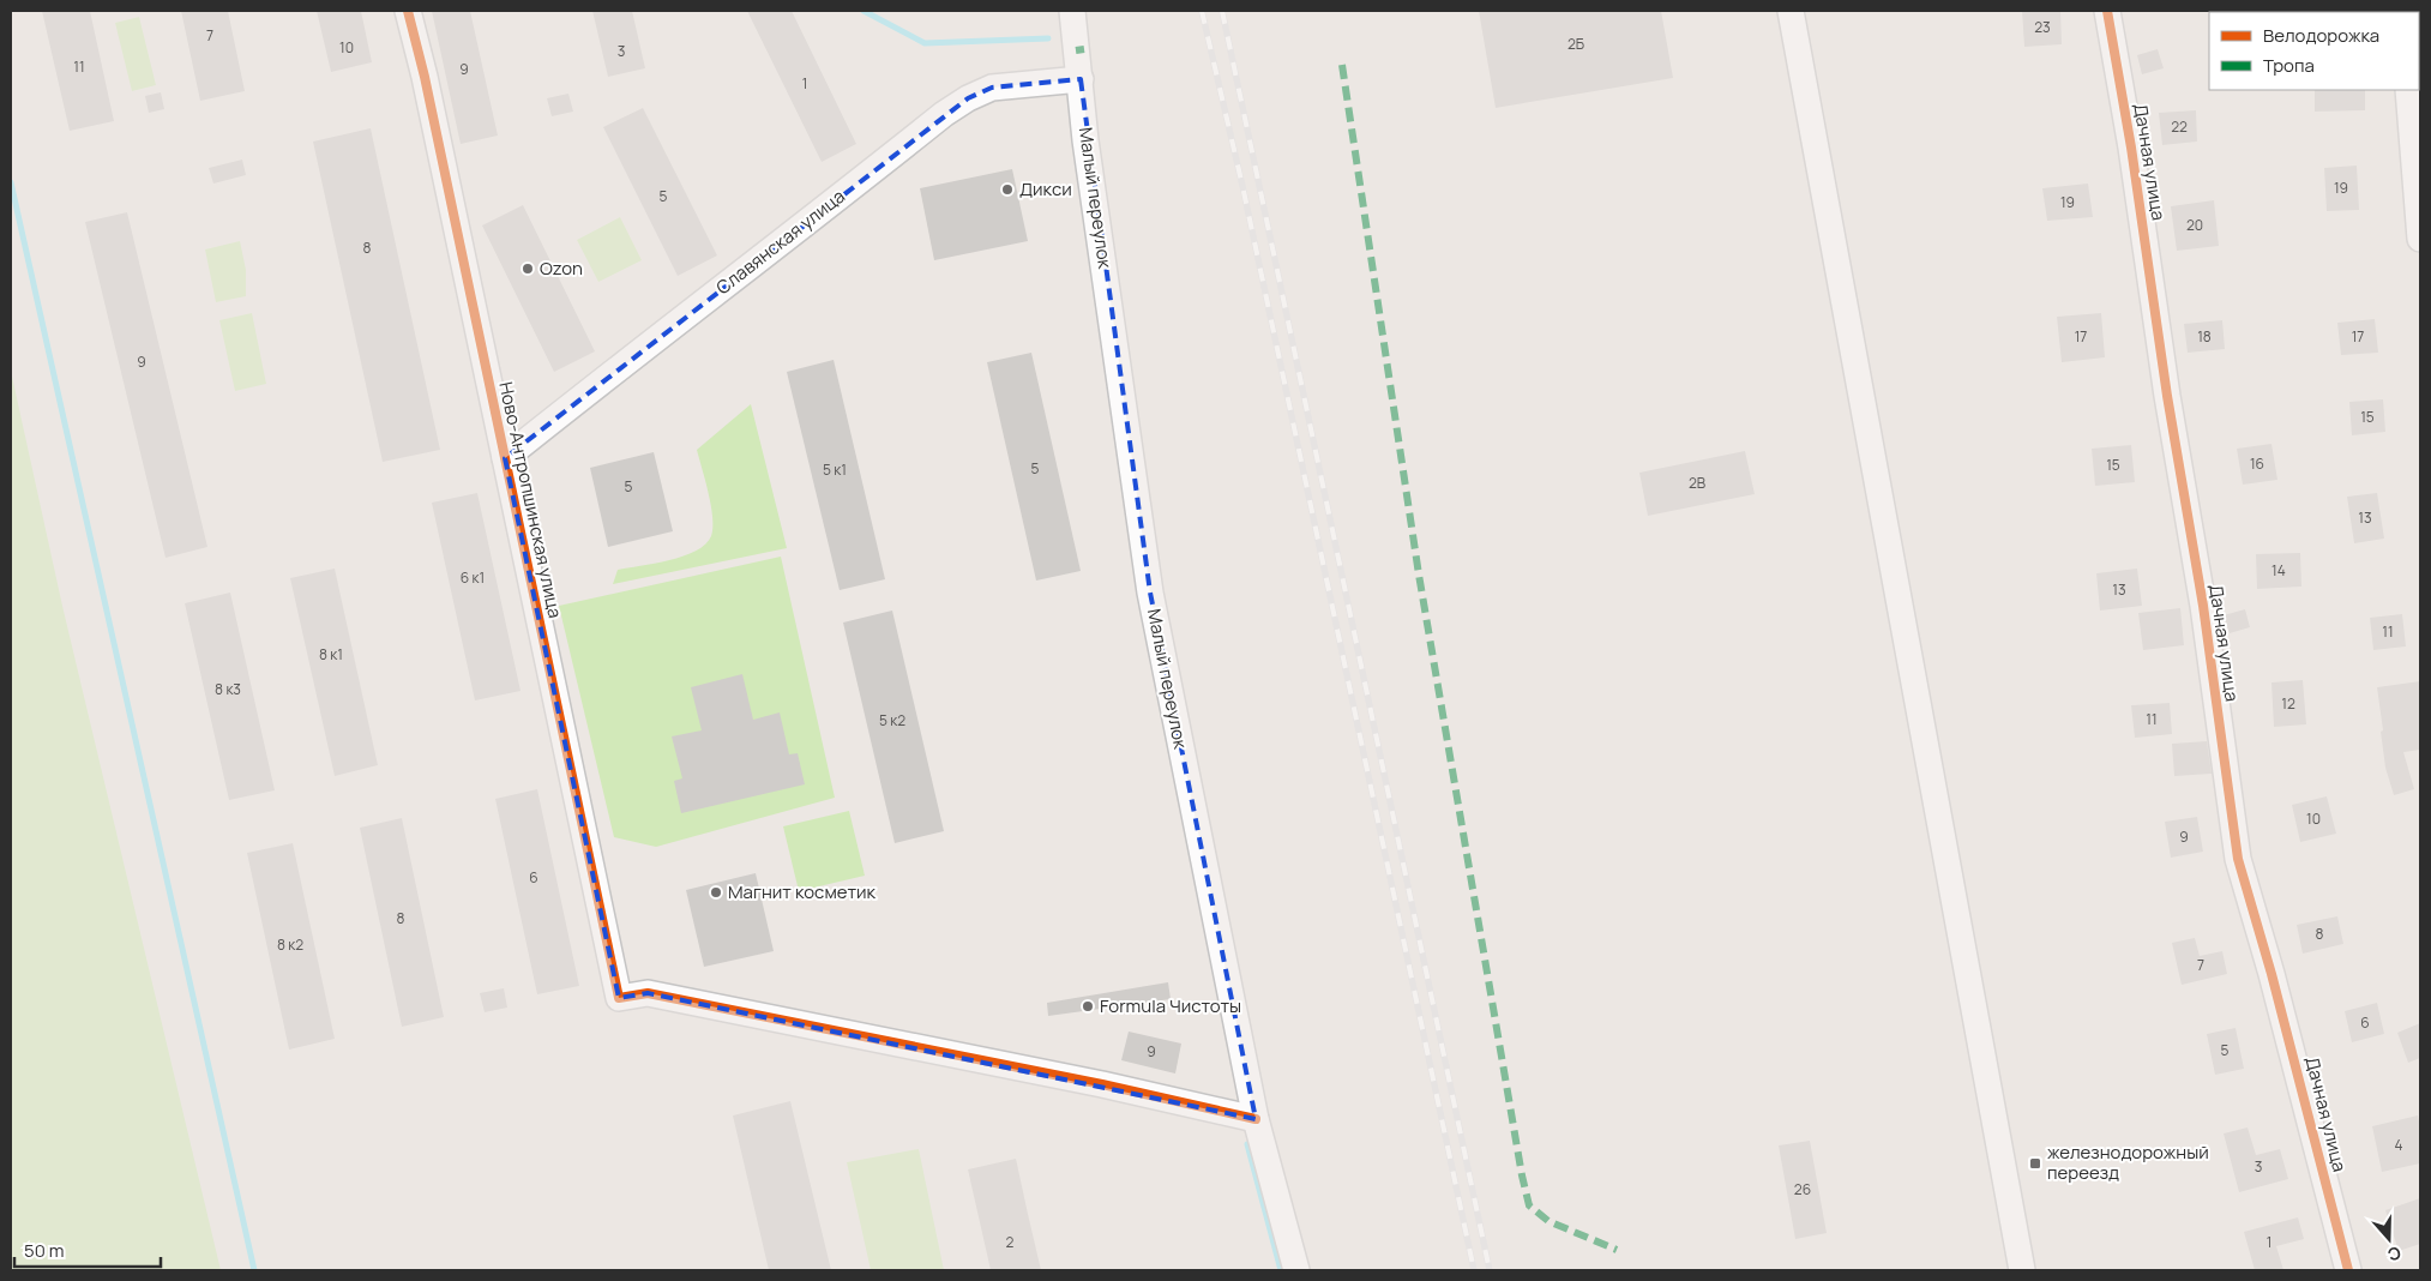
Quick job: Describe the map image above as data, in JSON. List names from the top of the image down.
{
  "streets": {
    "street": [
      "Дачная улица",
      "Малый переулок",
      "Славянская улица",
      "Ново-Антропшинская улица"
    ]
  },
  "crossings": [
    ["Малый переулок", "Славянская улица"],
    ["Малый переулок", "Ново-Антропшинская улица"],
    ["Славянская улица", "Ново-Антропшинская улица"]
  ],
  "places": {
    "other": [
      "Дикси",
      "Ozon",
      "Магнит косметик",
      "Formula Чистоты"
    ],
    "transit": ["железнодорожный переезд"]
  },
  "house_numbers": [
    "23",
    "7",
    "2Б",
    "10",
    "3",
    "11",
    "9",
    "1",
    "22",
    "19",
    "5",
    "19",
    "20",
    "8",
    "17",
    "18",
    "17",
    "9",
    "15",
    "16",
    "15",
    "5",
    "5 к1",
    "2В",
    "5",
    "13",
    "14",
    "6 к1",
    "13",
    "11",
    "8 к1",
    "8 к3",
    "12",
    "11",
    "5 к2",
    "10",
    "9",
    "6",
    "8",
    "8",
    "8 к2",
    "7",
    "6",
    "5",
    "9",
    "4",
    "3",
    "26",
    "2",
    "1"
  ],
  "legend": ["Велодорожка", "Тропа"],
  "scale_bar": "50 m",
  "north": "bottom"
}
